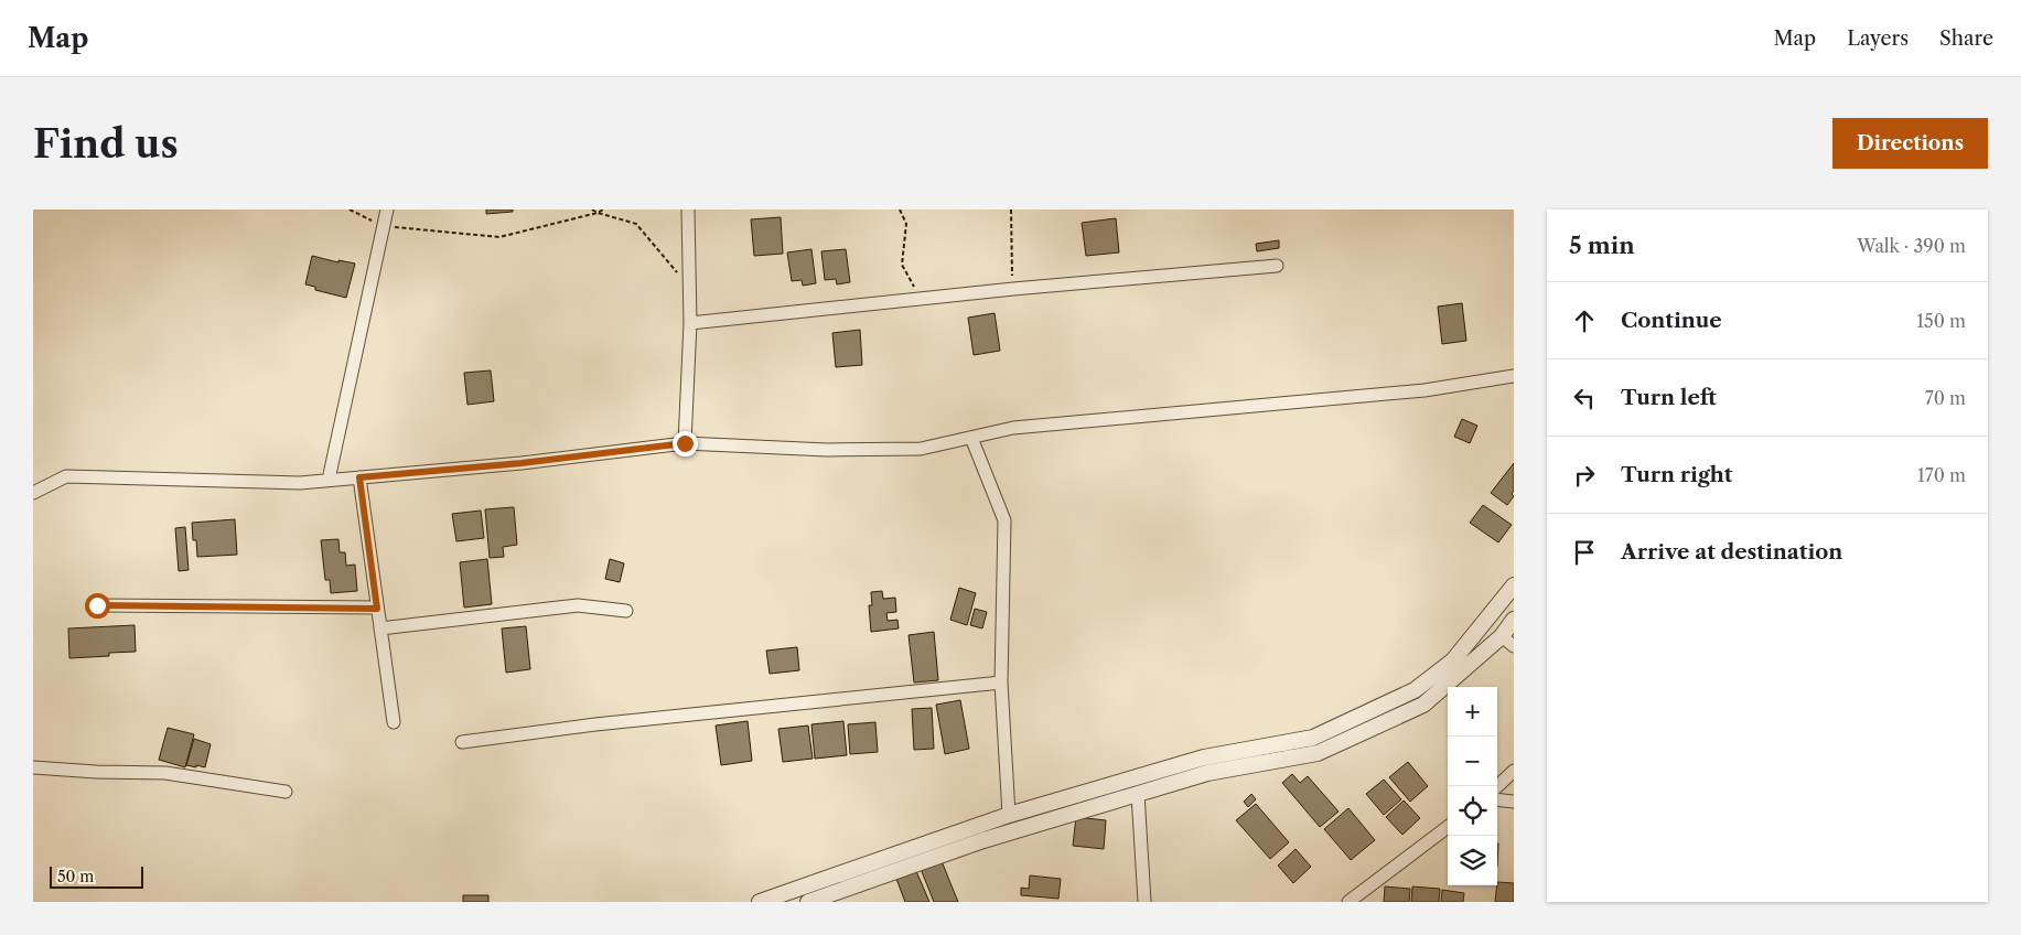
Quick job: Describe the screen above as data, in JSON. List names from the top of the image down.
{
  "scale_bar": "50 m",
  "page": {
    "header": "Map",
    "nav": ["Map", "Layers", "Share"],
    "buttons": "Directions",
    "title": "Find us",
    "heading": ["5 min", "Walk · 390 m"],
    "list": [
      ["Continue", "150 m"],
      ["Turn left", "70 m"],
      ["Turn right", "170 m"],
      "Arrive at destination"
    ],
    "map_buttons": ["+", "−"],
    "scale": "50 m"
  }
}
